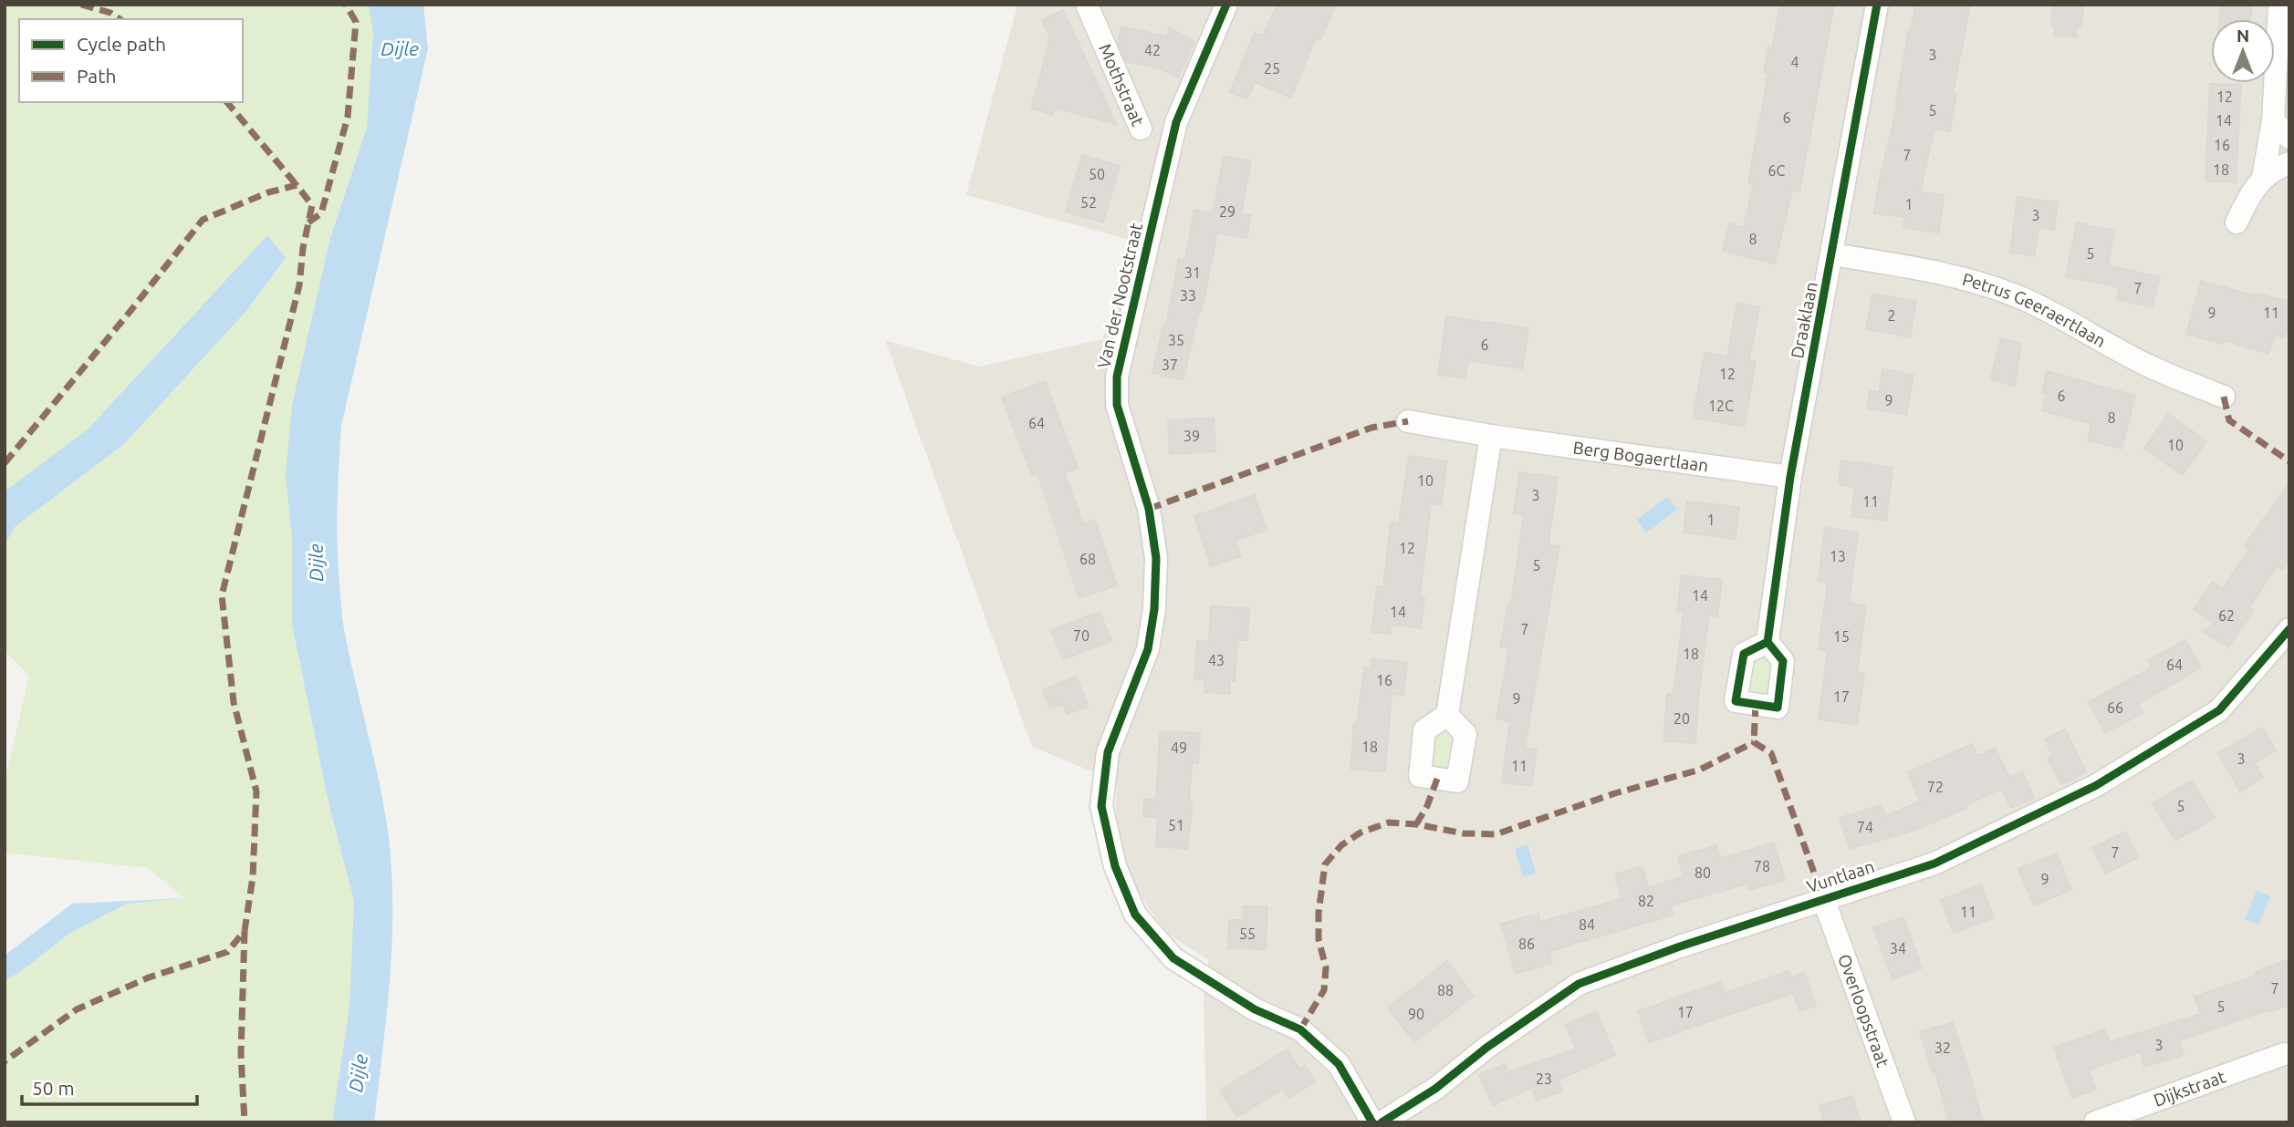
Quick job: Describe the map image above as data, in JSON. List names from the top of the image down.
{
  "streets": {
    "street": [
      "Mothstraat",
      "Van der Nootstraat",
      "Petrus Geeraertlaan",
      "Draaklaan",
      "Berg Bogaertlaan",
      "Vuntlaan",
      "Overloopstraat",
      "Dijkstraat"
    ]
  },
  "crossings": [
    ["Petrus Geeraertlaan", "Draaklaan"],
    ["Draaklaan", "Berg Bogaertlaan"],
    ["Vuntlaan", "Overloopstraat"]
  ],
  "water": ["Dijle"],
  "house_numbers": [
    "42",
    "3",
    "4",
    "25",
    "12",
    "5",
    "6",
    "14",
    "16",
    "7",
    "18",
    "6C",
    "50",
    "52",
    "1",
    "29",
    "3",
    "8",
    "5",
    "31",
    "7",
    "33",
    "9",
    "11",
    "2",
    "35",
    "6",
    "37",
    "12",
    "6",
    "9",
    "12C",
    "8",
    "64",
    "39",
    "10",
    "10",
    "3",
    "11",
    "1",
    "12",
    "13",
    "68",
    "5",
    "14",
    "14",
    "62",
    "7",
    "70",
    "15",
    "18",
    "43",
    "64",
    "16",
    "17",
    "9",
    "66",
    "20",
    "18",
    "49",
    "3",
    "11",
    "72",
    "5",
    "51",
    "74",
    "7",
    "78",
    "80",
    "9",
    "82",
    "11",
    "84",
    "55",
    "86",
    "34",
    "7",
    "88",
    "5",
    "17",
    "90",
    "3",
    "32",
    "23"
  ],
  "legend": ["Cycle path", "Path"],
  "scale_bar": "50 m",
  "north": "top"
}
